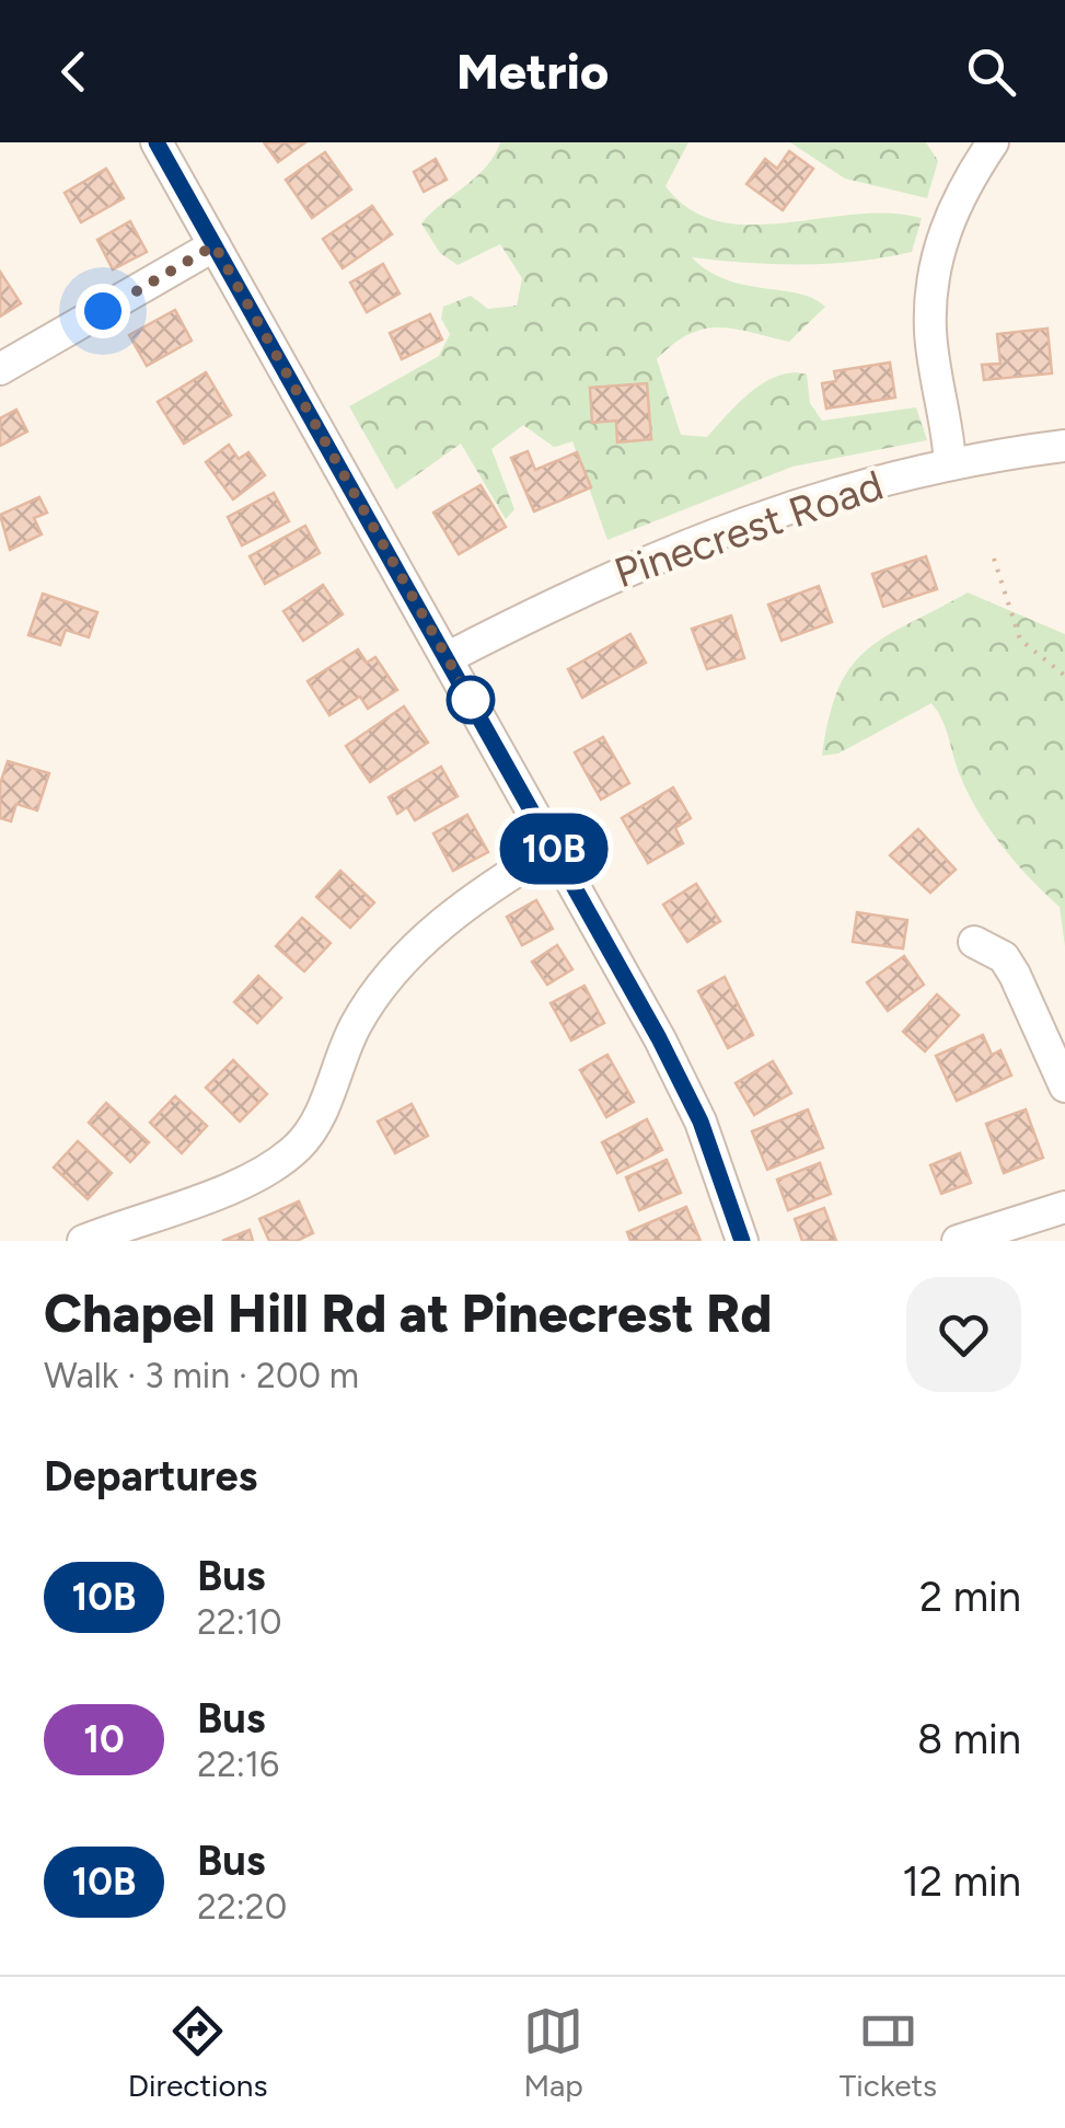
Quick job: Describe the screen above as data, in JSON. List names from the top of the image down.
{
  "streets": {
    "street": ["Pinecrest Road"]
  },
  "lines": ["bus line 10B"],
  "page": {
    "header": "Metrio",
    "on_map": "10B",
    "heading": [
      ["Chapel Hill Rd at Pinecrest Rd", "Walk · 3 min · 200 m"],
      "Departures"
    ],
    "list": [
      {
        "mark": "10B",
        "name": "Bus",
        "note": "22:10",
        "value": "2 min"
      },
      {
        "mark": "10",
        "name": "Bus",
        "note": "22:16",
        "value": "8 min"
      },
      {
        "mark": "10B",
        "name": "Bus",
        "note": "22:20",
        "value": "12 min"
      }
    ],
    "tabs": ["Directions", "Map", "Tickets"]
  }
}
